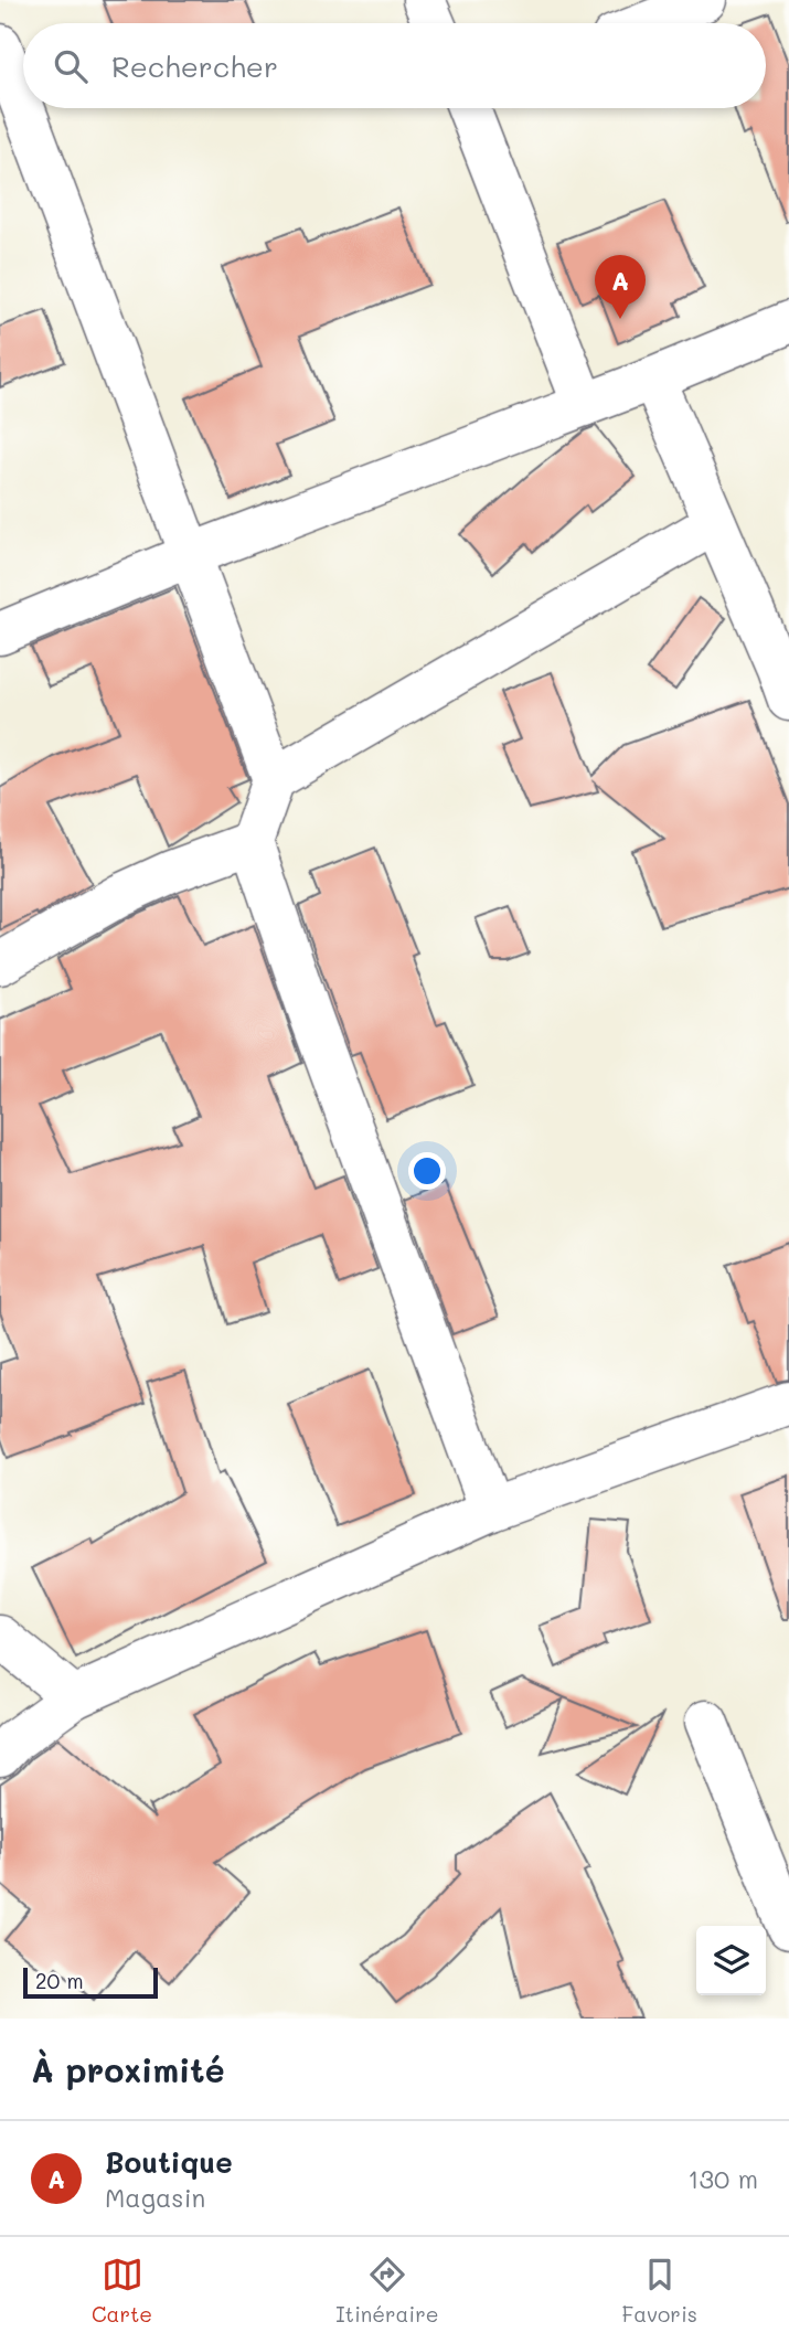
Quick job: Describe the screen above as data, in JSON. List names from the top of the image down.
{
  "scale_bar": "20 m",
  "page": {
    "search": "Rechercher",
    "pins": "A",
    "scale": "20 m",
    "heading": "À proximité",
    "list": [
      {
        "mark": "A",
        "name": "Boutique",
        "note": "Magasin",
        "value": "130 m"
      }
    ],
    "nav": ["Carte", "Itinéraire", "Favoris"]
  }
}
